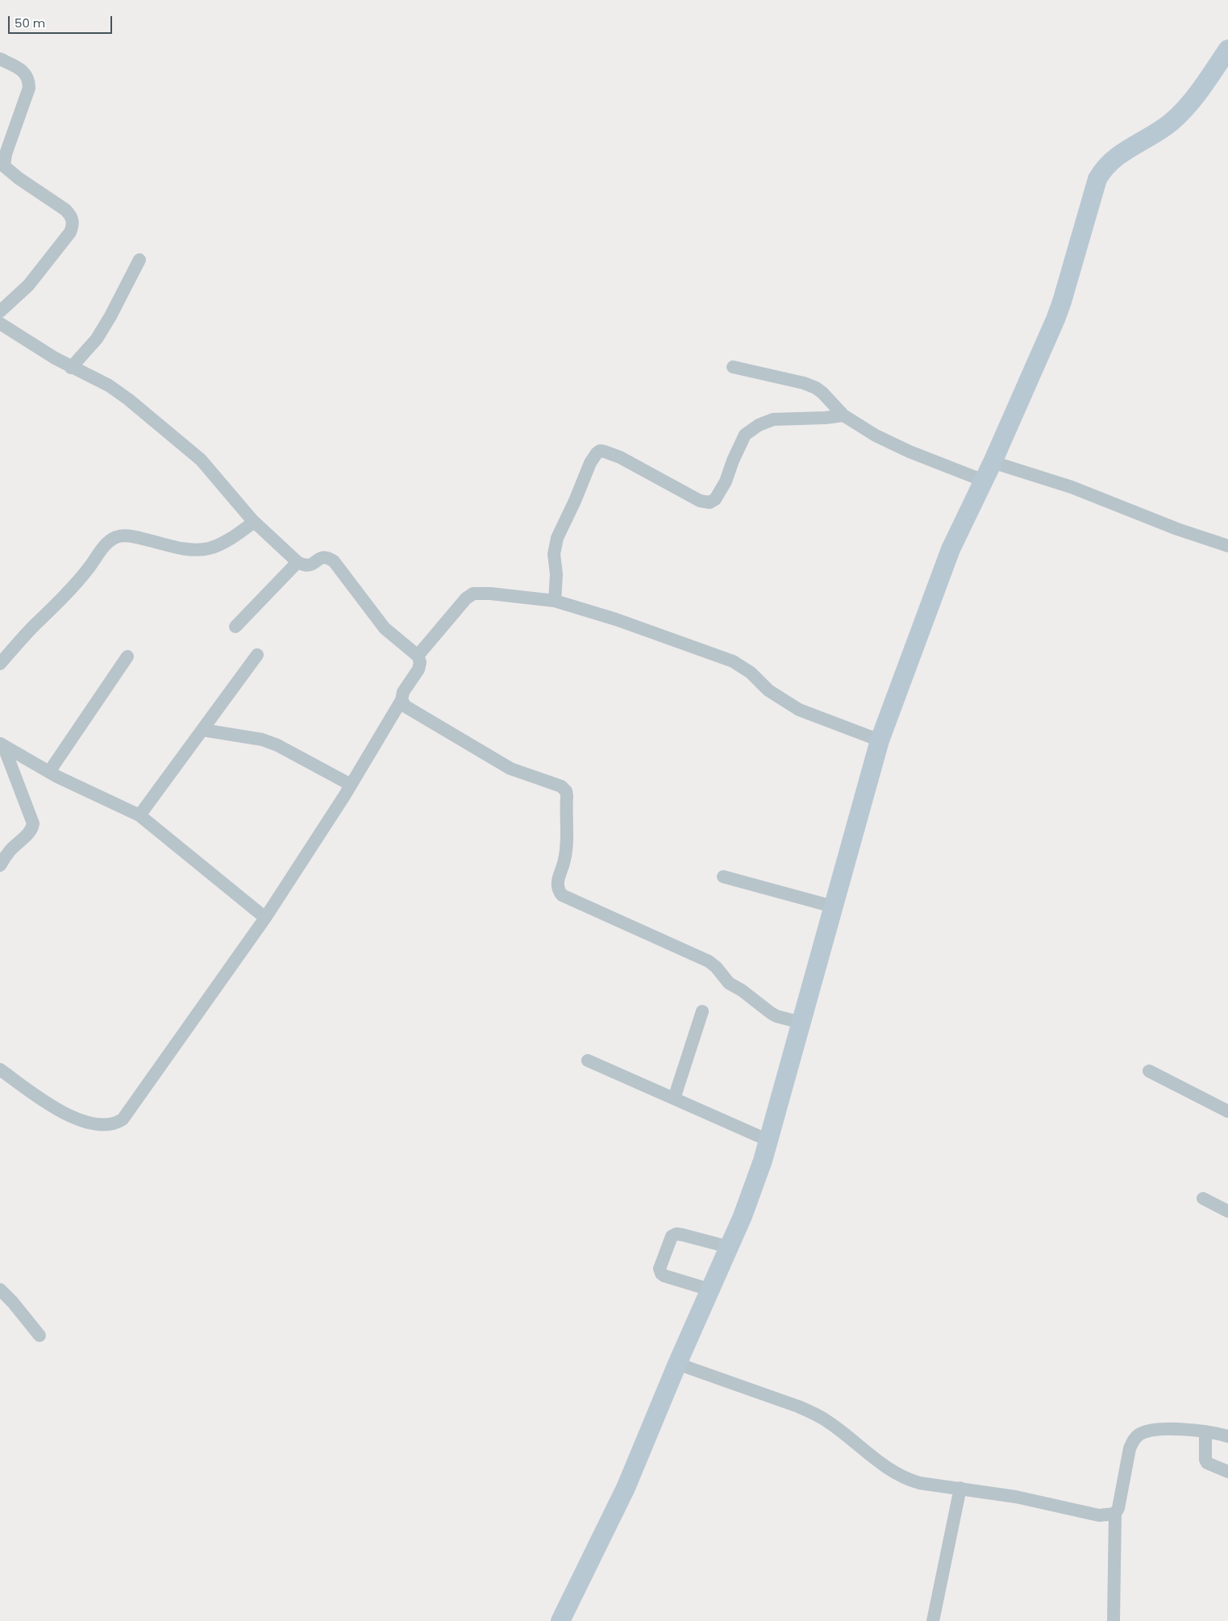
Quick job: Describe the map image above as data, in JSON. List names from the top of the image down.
{
  "scale_bar": "50 m"
}
